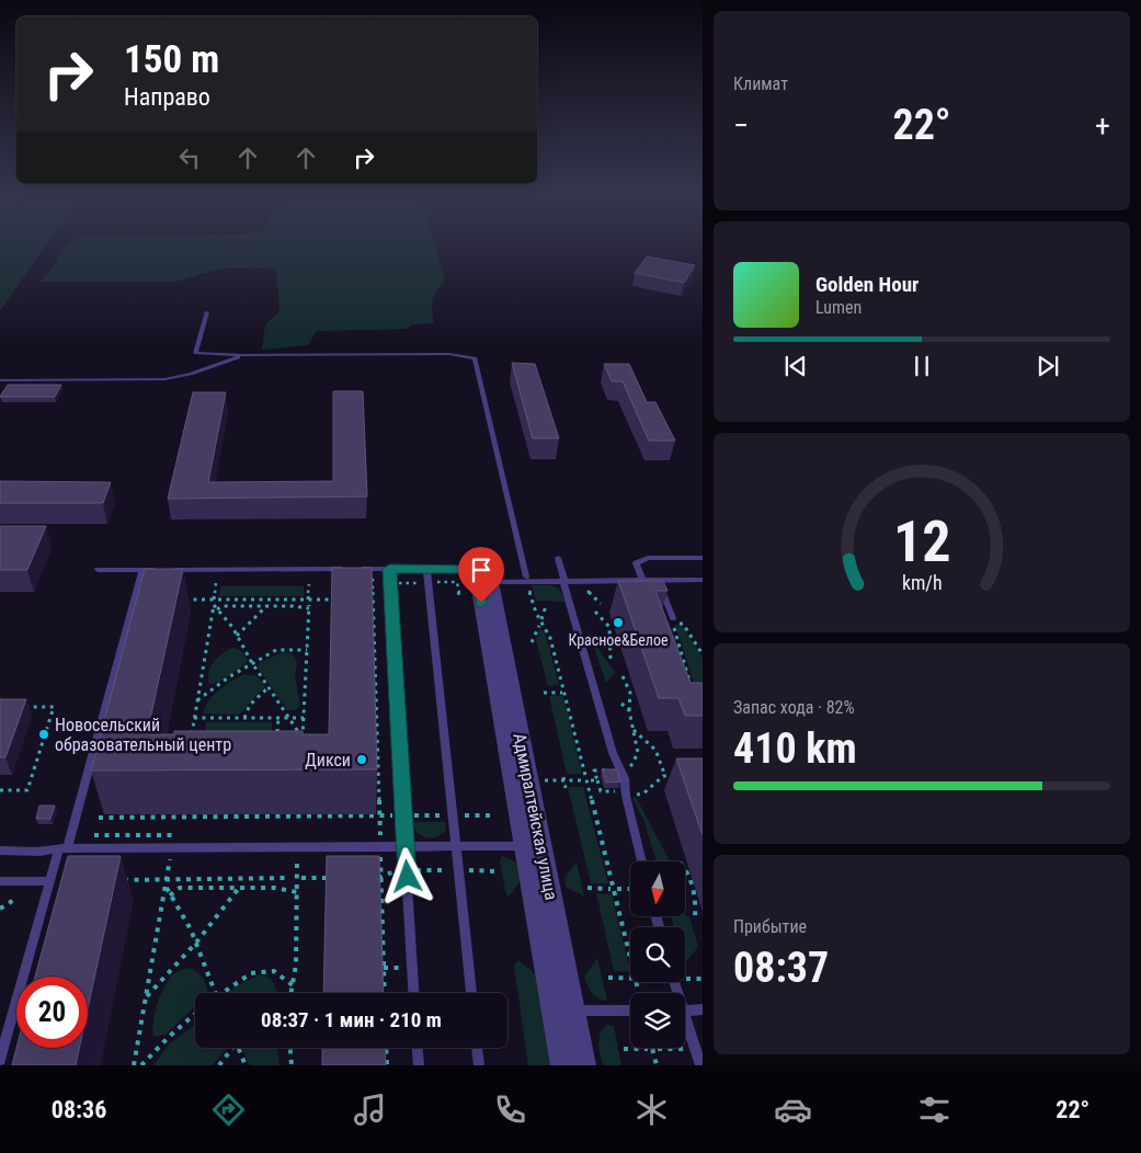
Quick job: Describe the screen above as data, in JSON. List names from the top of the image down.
{
  "streets": {
    "street": ["Адмиралтейская улица"]
  },
  "places": ["Красное&Белое", "Новосельский образовательный центр", "Дикси"],
  "north": "bottom",
  "page": {
    "tile": [
      "Климат",
      ["Запас хода · 82%", "410 km"],
      ["Прибытие", "08:37"]
    ],
    "turn": ["150 m", "Направо"],
    "heat": ["−", "22°", "+"],
    "song": ["Golden Hour", "Lumen"],
    "limit": "20",
    "trip": "08:37 · 1 мин · 210 m",
    "tabs": ["08:36", "22°"],
    "gauge": ["12", "km/h"]
  }
}
